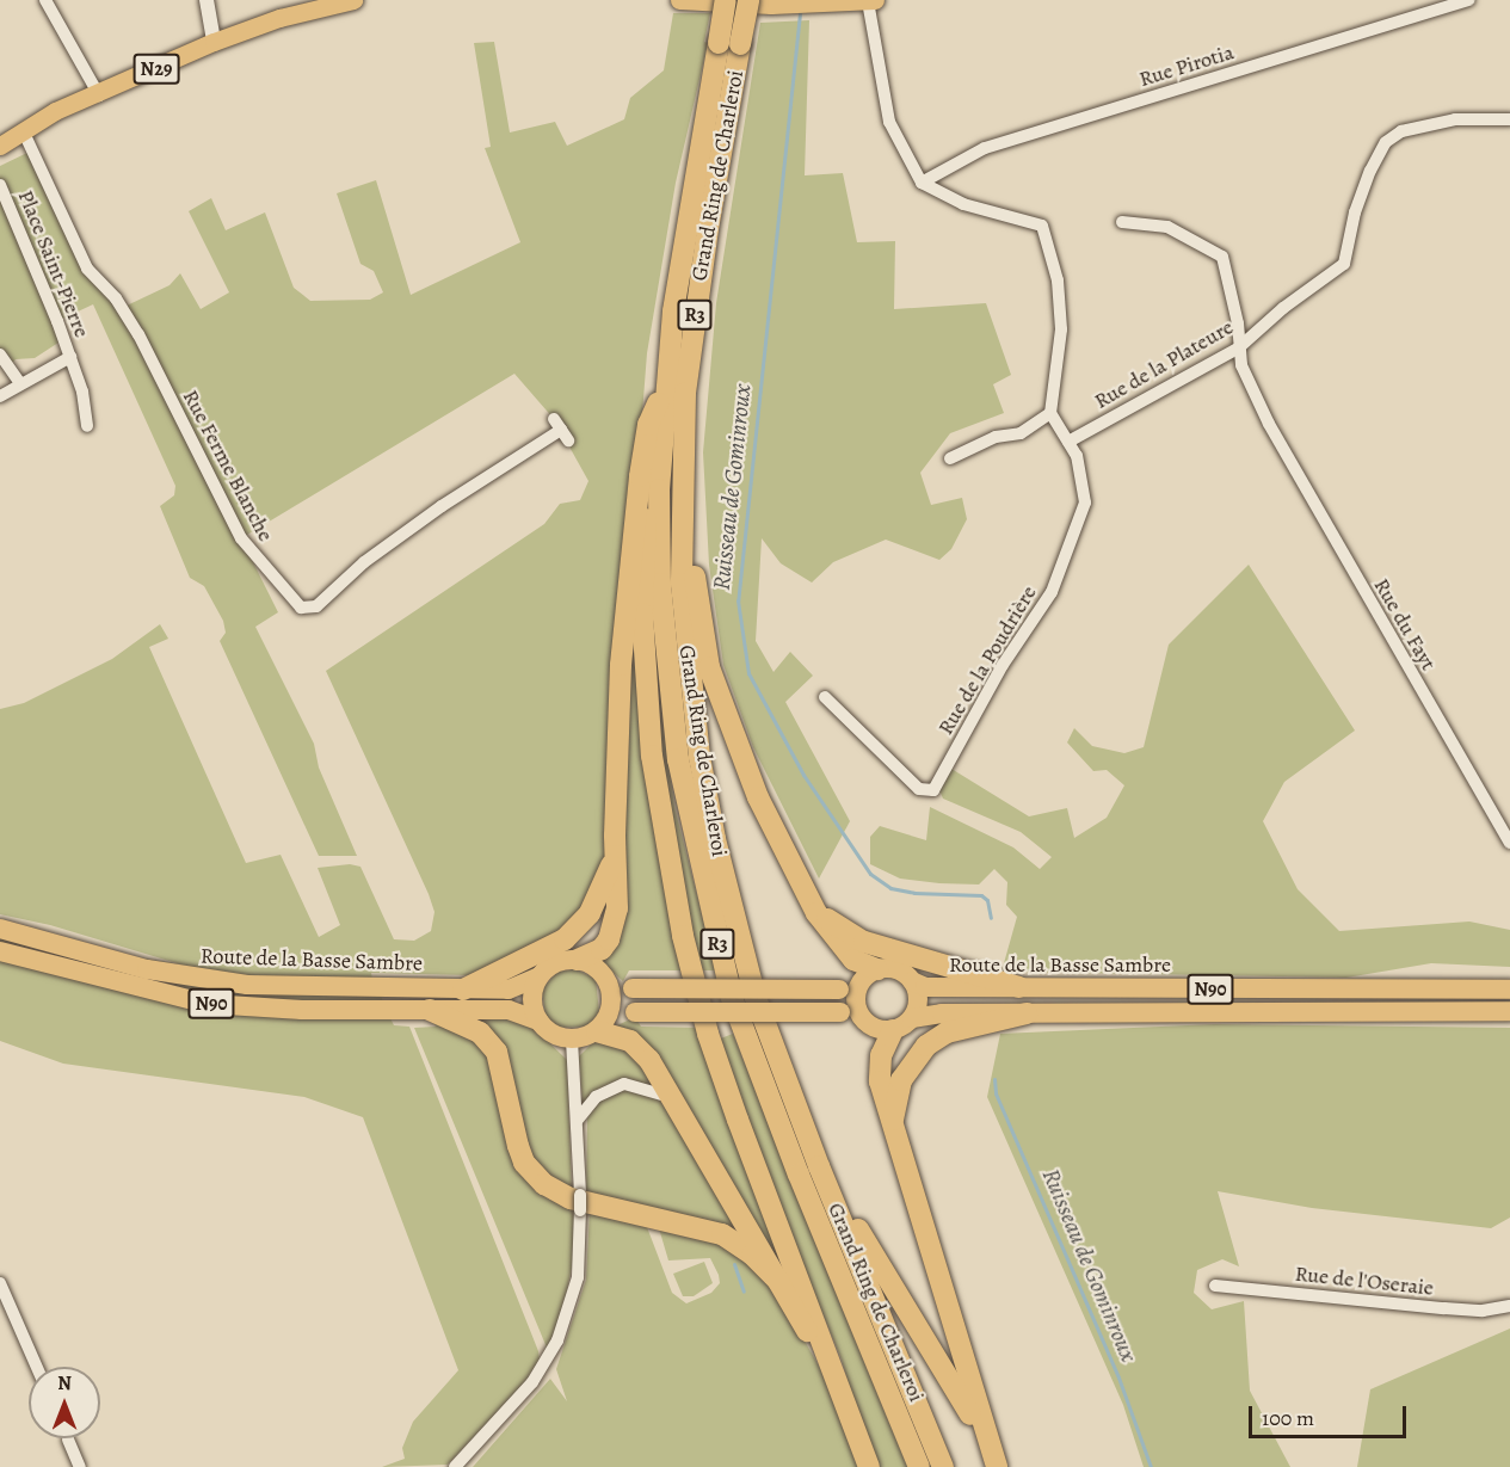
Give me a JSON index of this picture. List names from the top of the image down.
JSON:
{
  "streets": {
    "highway": [
      "Grand Ring de Charleroi",
      "R3",
      "Route de la Basse Sambre",
      "N90"
    ],
    "main road": ["N29"],
    "street": [
      "Rue Pirotia",
      "Place Saint-Pierre",
      "Rue de la Plateure",
      "Rue Ferme Blanche",
      "Rue du Fayt",
      "Rue de la Poudrière",
      "Rue de l'Oseraie"
    ]
  },
  "crossings": [
    ["N29", "Rue Ferme Blanche"],
    ["Rue de la Plateure", "Rue du Fayt"],
    ["Rue de la Plateure", "Rue de la Poudrière"],
    ["Route de la Basse Sambre", "N90"]
  ],
  "water": ["Ruisseau de Gominroux"],
  "scale_bar": "100 m",
  "north": "top"
}
